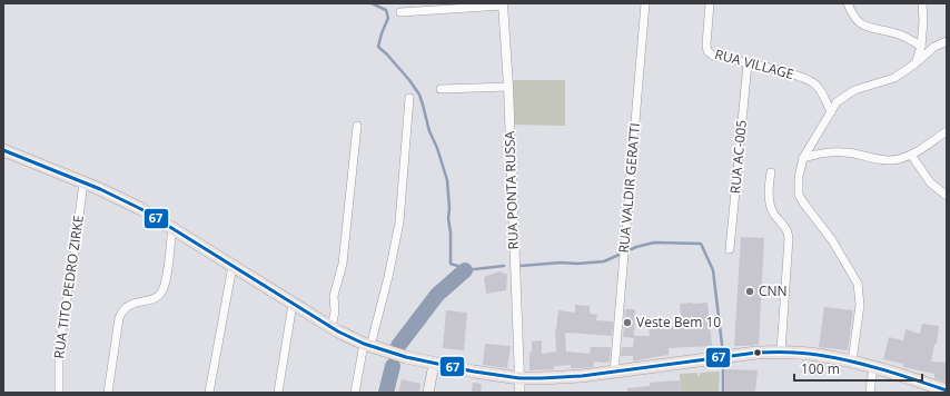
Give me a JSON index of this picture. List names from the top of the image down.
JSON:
{
  "streets": {
    "street": [
      "RUA VILLAGE",
      "RUA AC-005",
      "RUA VALDIR GERATTI",
      "RUA PONTA RUSSA",
      "RUA TITO PEDRO ZIRKE"
    ]
  },
  "crossings": [
    ["RUA VILLAGE", "RUA AC-005"]
  ],
  "places": ["CNN", "Veste Bem 10"],
  "lines": ["transit line 67"],
  "scale_bar": "100 m"
}
